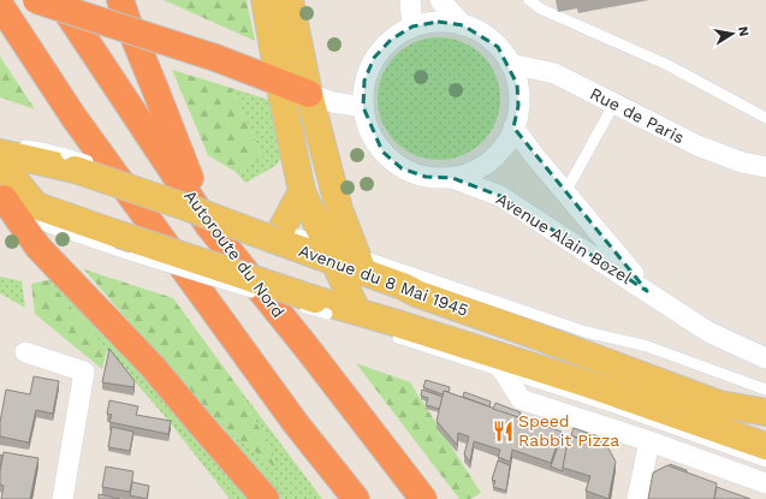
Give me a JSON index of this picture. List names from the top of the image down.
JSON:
{
  "streets": {
    "highway": ["Autoroute du Nord"],
    "main road": ["Avenue du 8 Mai 1945"],
    "street": ["Rue de Paris", "Avenue Alain Bozel"]
  },
  "crossings": [
    ["Rue de Paris", "Avenue Alain Bozel"]
  ],
  "places": {
    "restaurant": ["Speed Rabbit Pizza"]
  },
  "north": "right"
}
